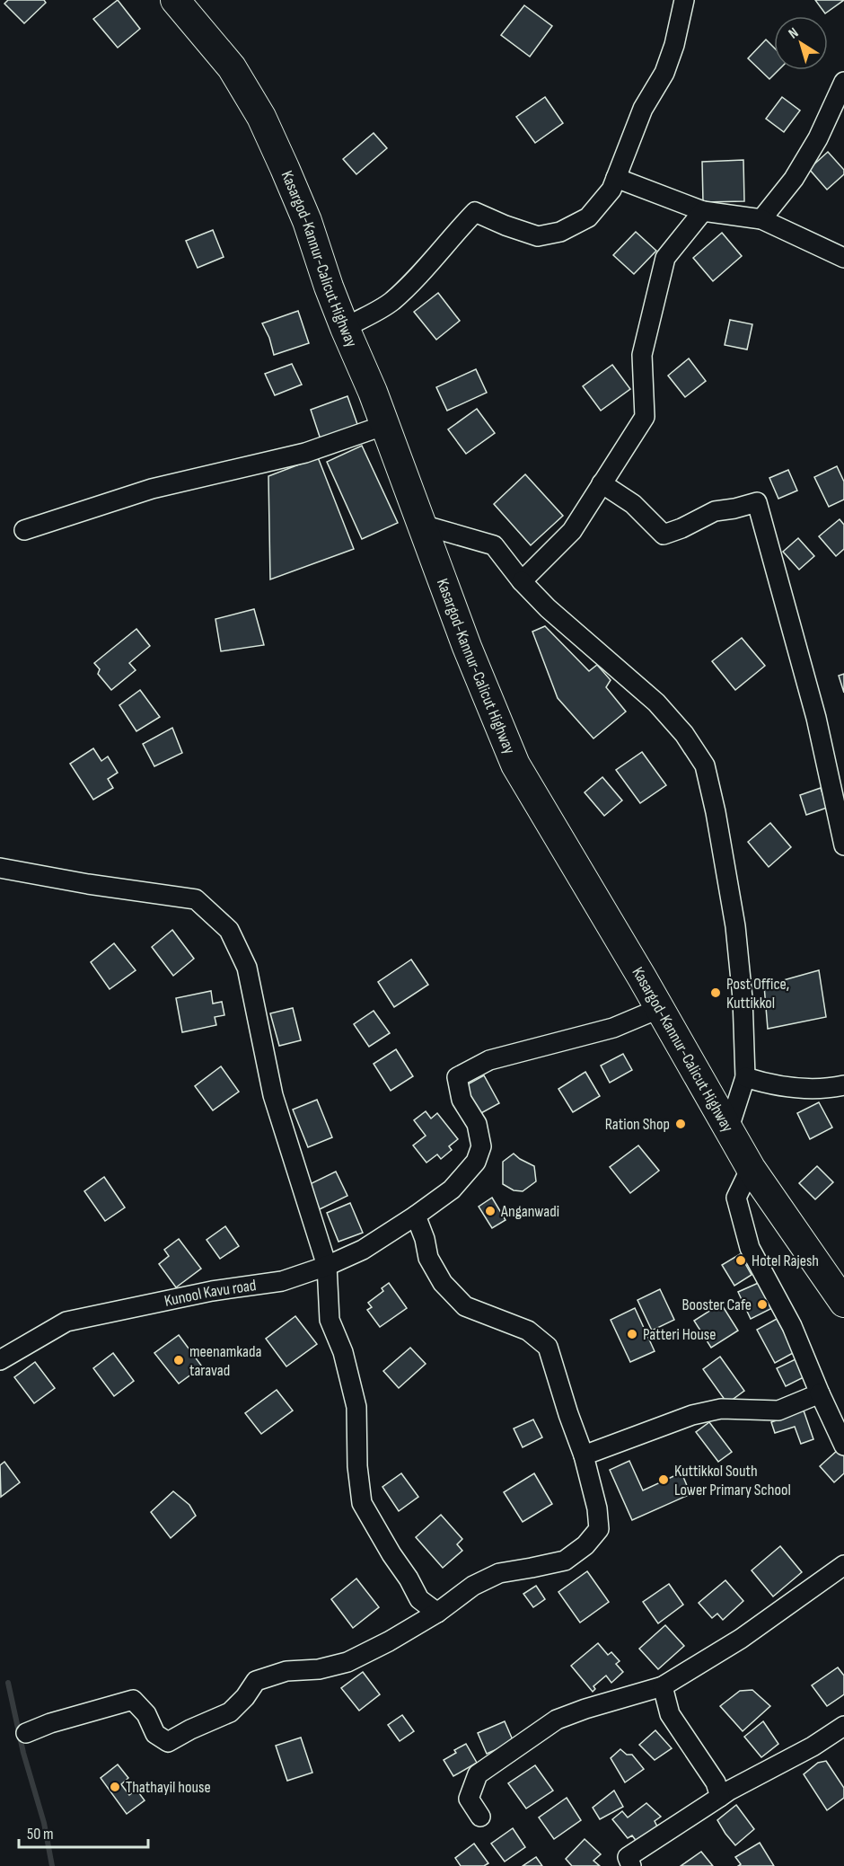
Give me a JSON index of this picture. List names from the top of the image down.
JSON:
{
  "streets": {
    "highway": ["Kasargod-Kannur-Calicut Highway"],
    "street": ["Kunool Kavu road"]
  },
  "crossings": [
    ["Kasargod-Kannur-Calicut Highway", "Kunool Kavu road"]
  ],
  "places": [
    "Post Office, Kuttikkol",
    "Ration Shop",
    "Anganwadi",
    "Hotel Rajesh",
    "Booster Cafe",
    "Patteri House",
    "meenamkada taravad",
    "Kuttikkol South Lower Primary School",
    "Thathayil house"
  ],
  "scale_bar": "50 m",
  "north": "top left"
}
